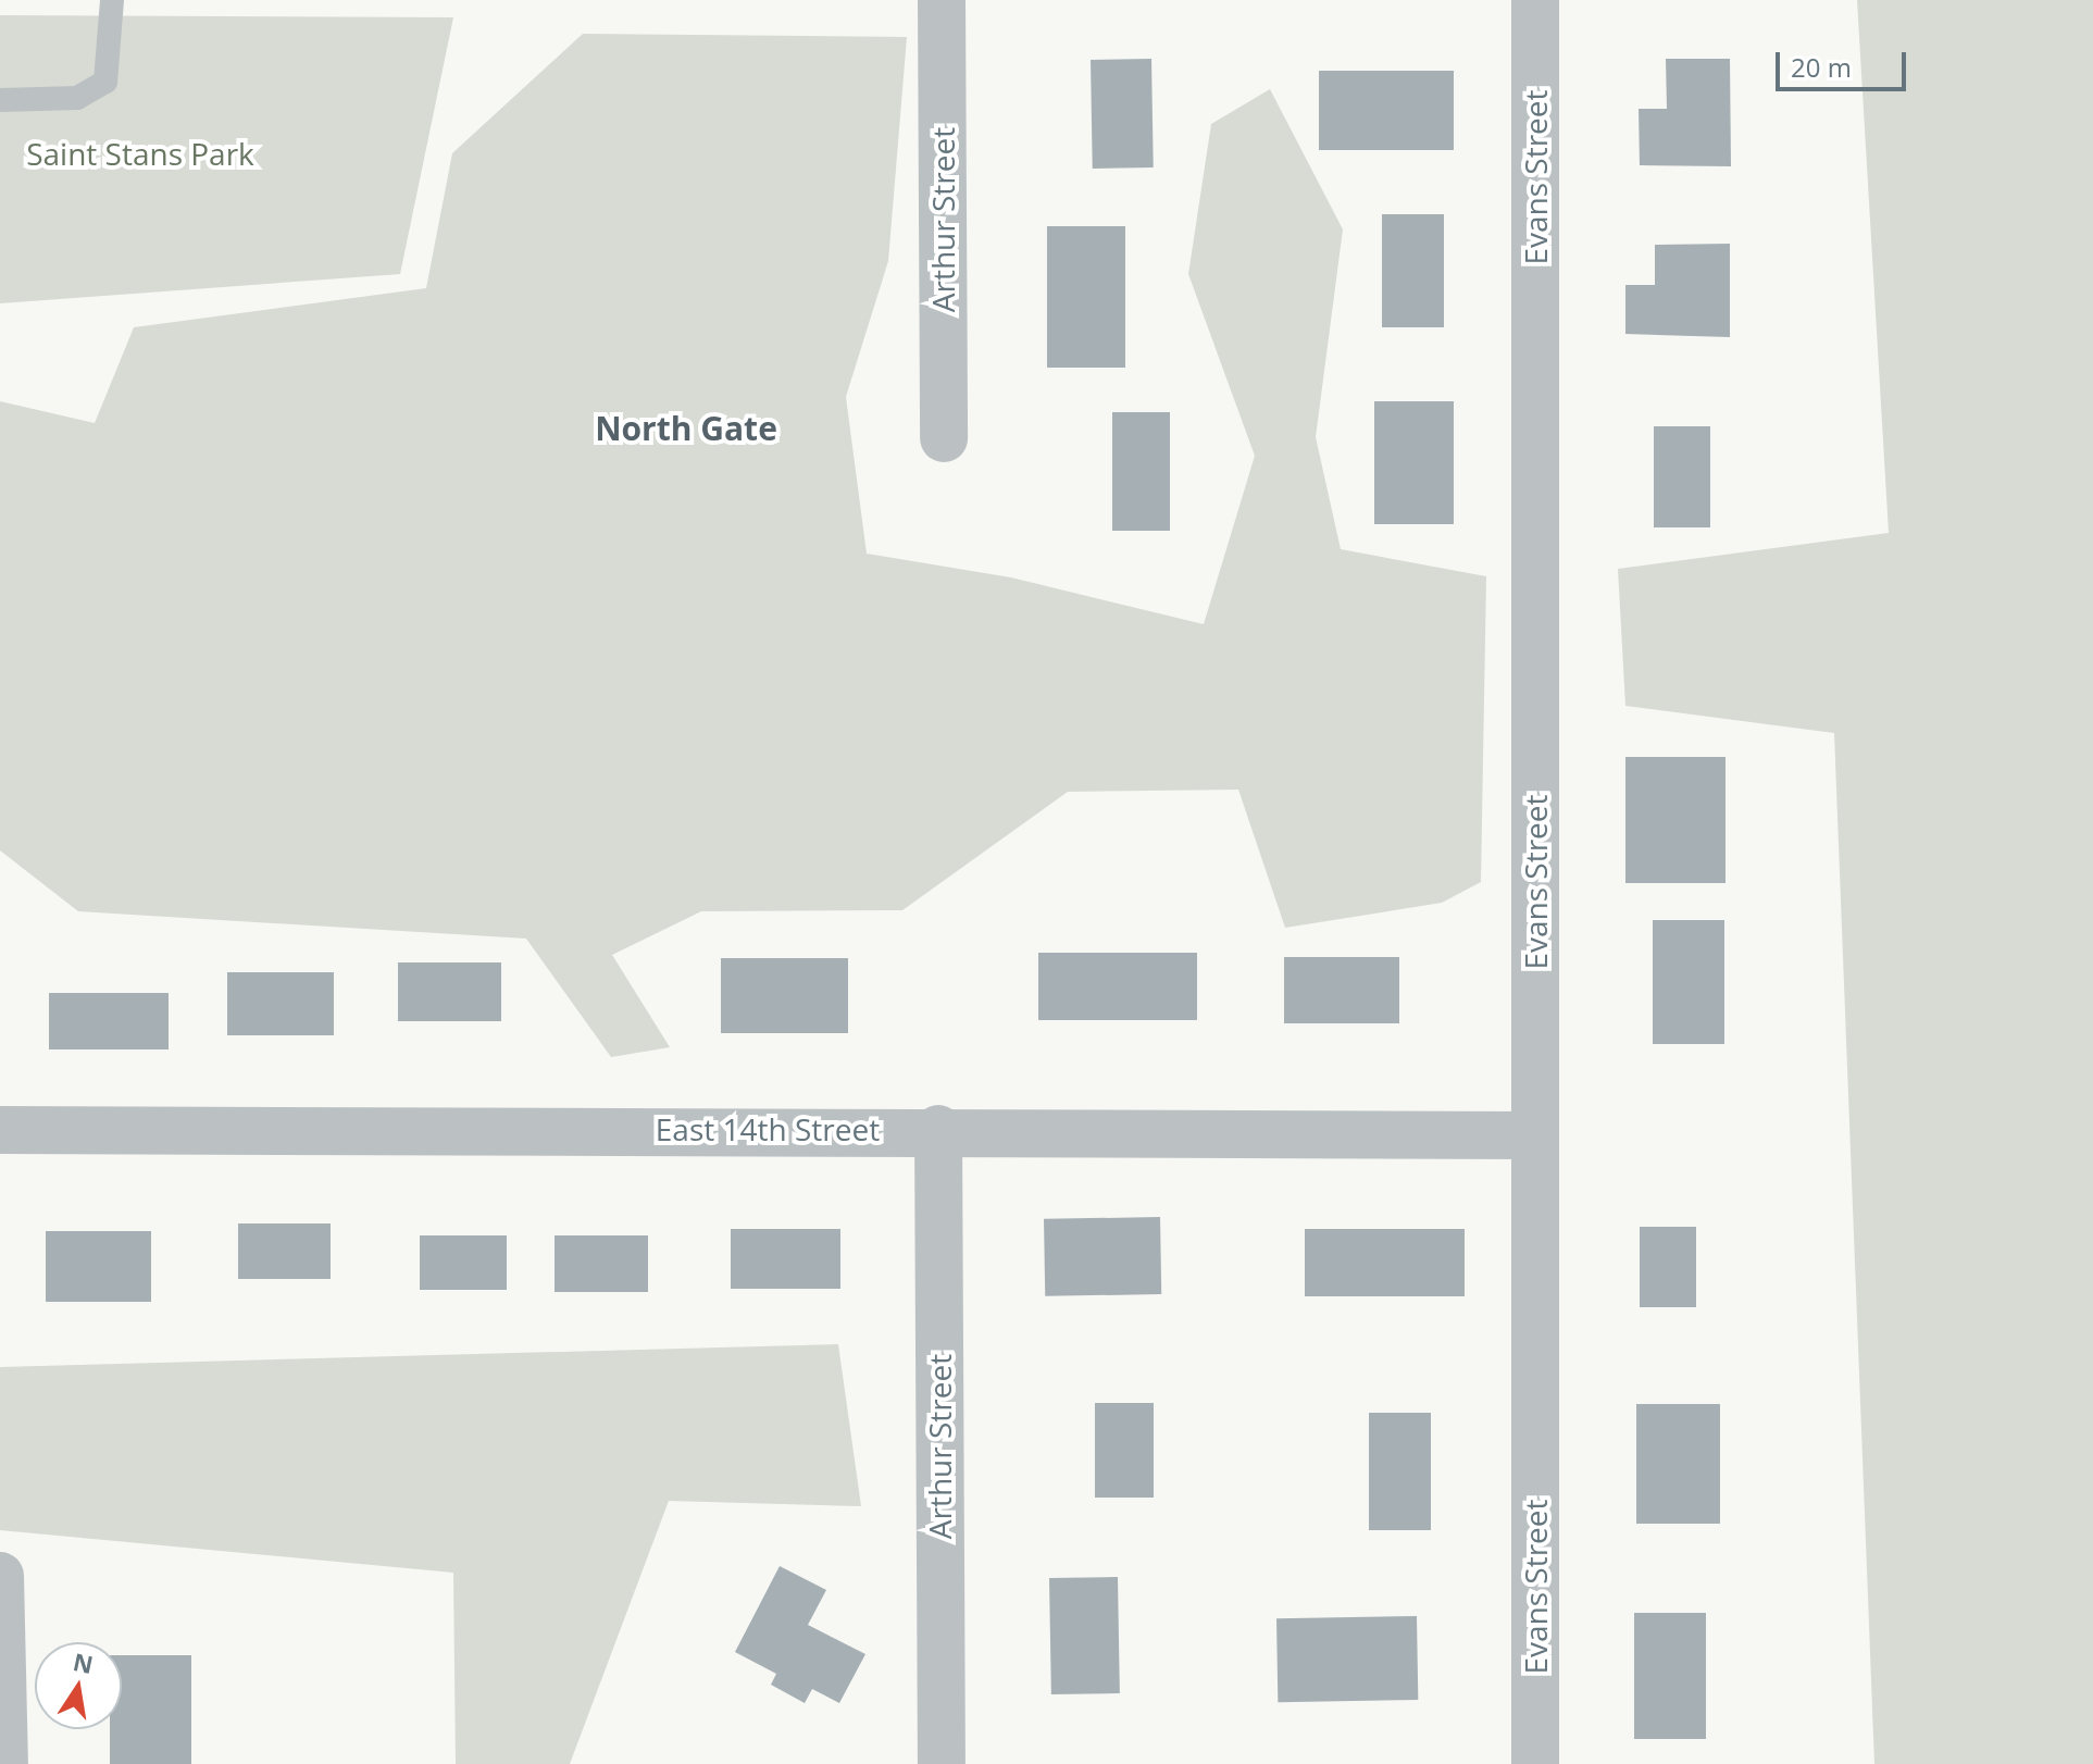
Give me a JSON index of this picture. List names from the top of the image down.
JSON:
{
  "streets": {
    "street": ["Evans Street", "Arthur Street", "East 14th Street"]
  },
  "crossings": [
    ["Evans Street", "East 14th Street"],
    ["Arthur Street", "East 14th Street"]
  ],
  "districts": ["North Gate"],
  "parks": ["Saint Stans Park"],
  "scale_bar": "20 m",
  "north": "top"
}
